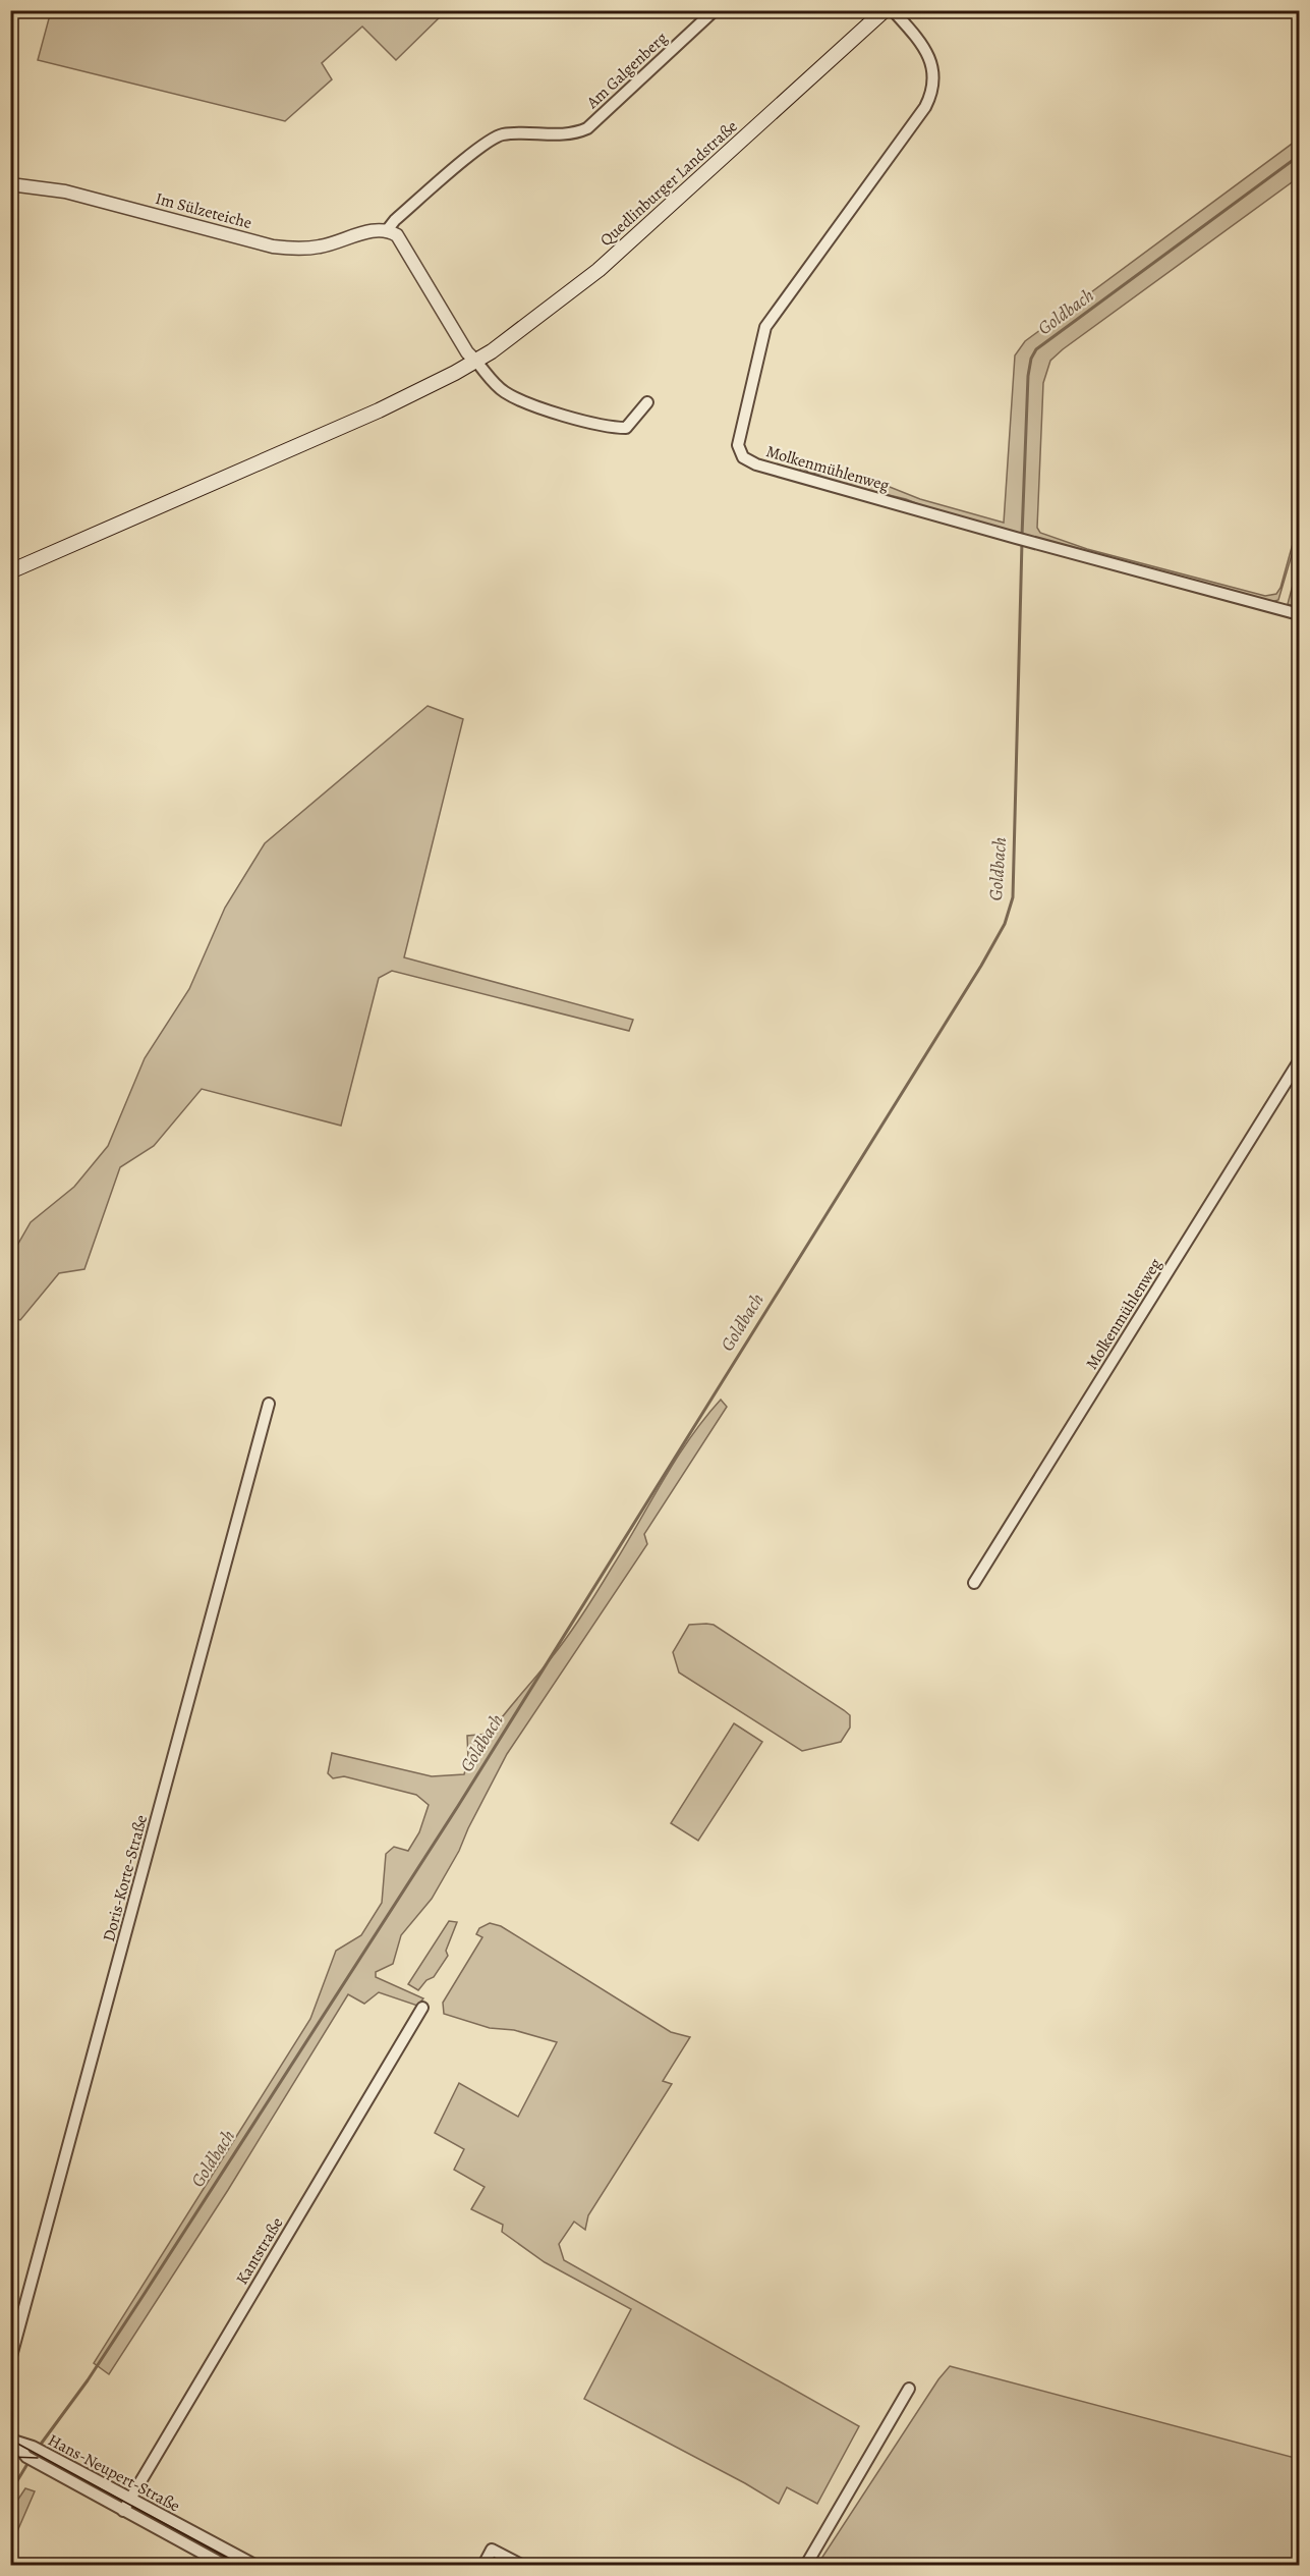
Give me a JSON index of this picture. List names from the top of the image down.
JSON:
{
  "streets": {
    "main road": ["Quedlinburger Landstraße"],
    "street": [
      "Am Galgenberg",
      "Im Sülzeteiche",
      "Molkenmühlenweg",
      "Doris-Korte-Straße",
      "Kantstraße",
      "Hans-Neupert-Straße"
    ]
  },
  "crossings": [
    ["Am Galgenberg", "Im Sülzeteiche"],
    ["Kantstraße", "Hans-Neupert-Straße"]
  ],
  "water": ["Goldbach"]
}
